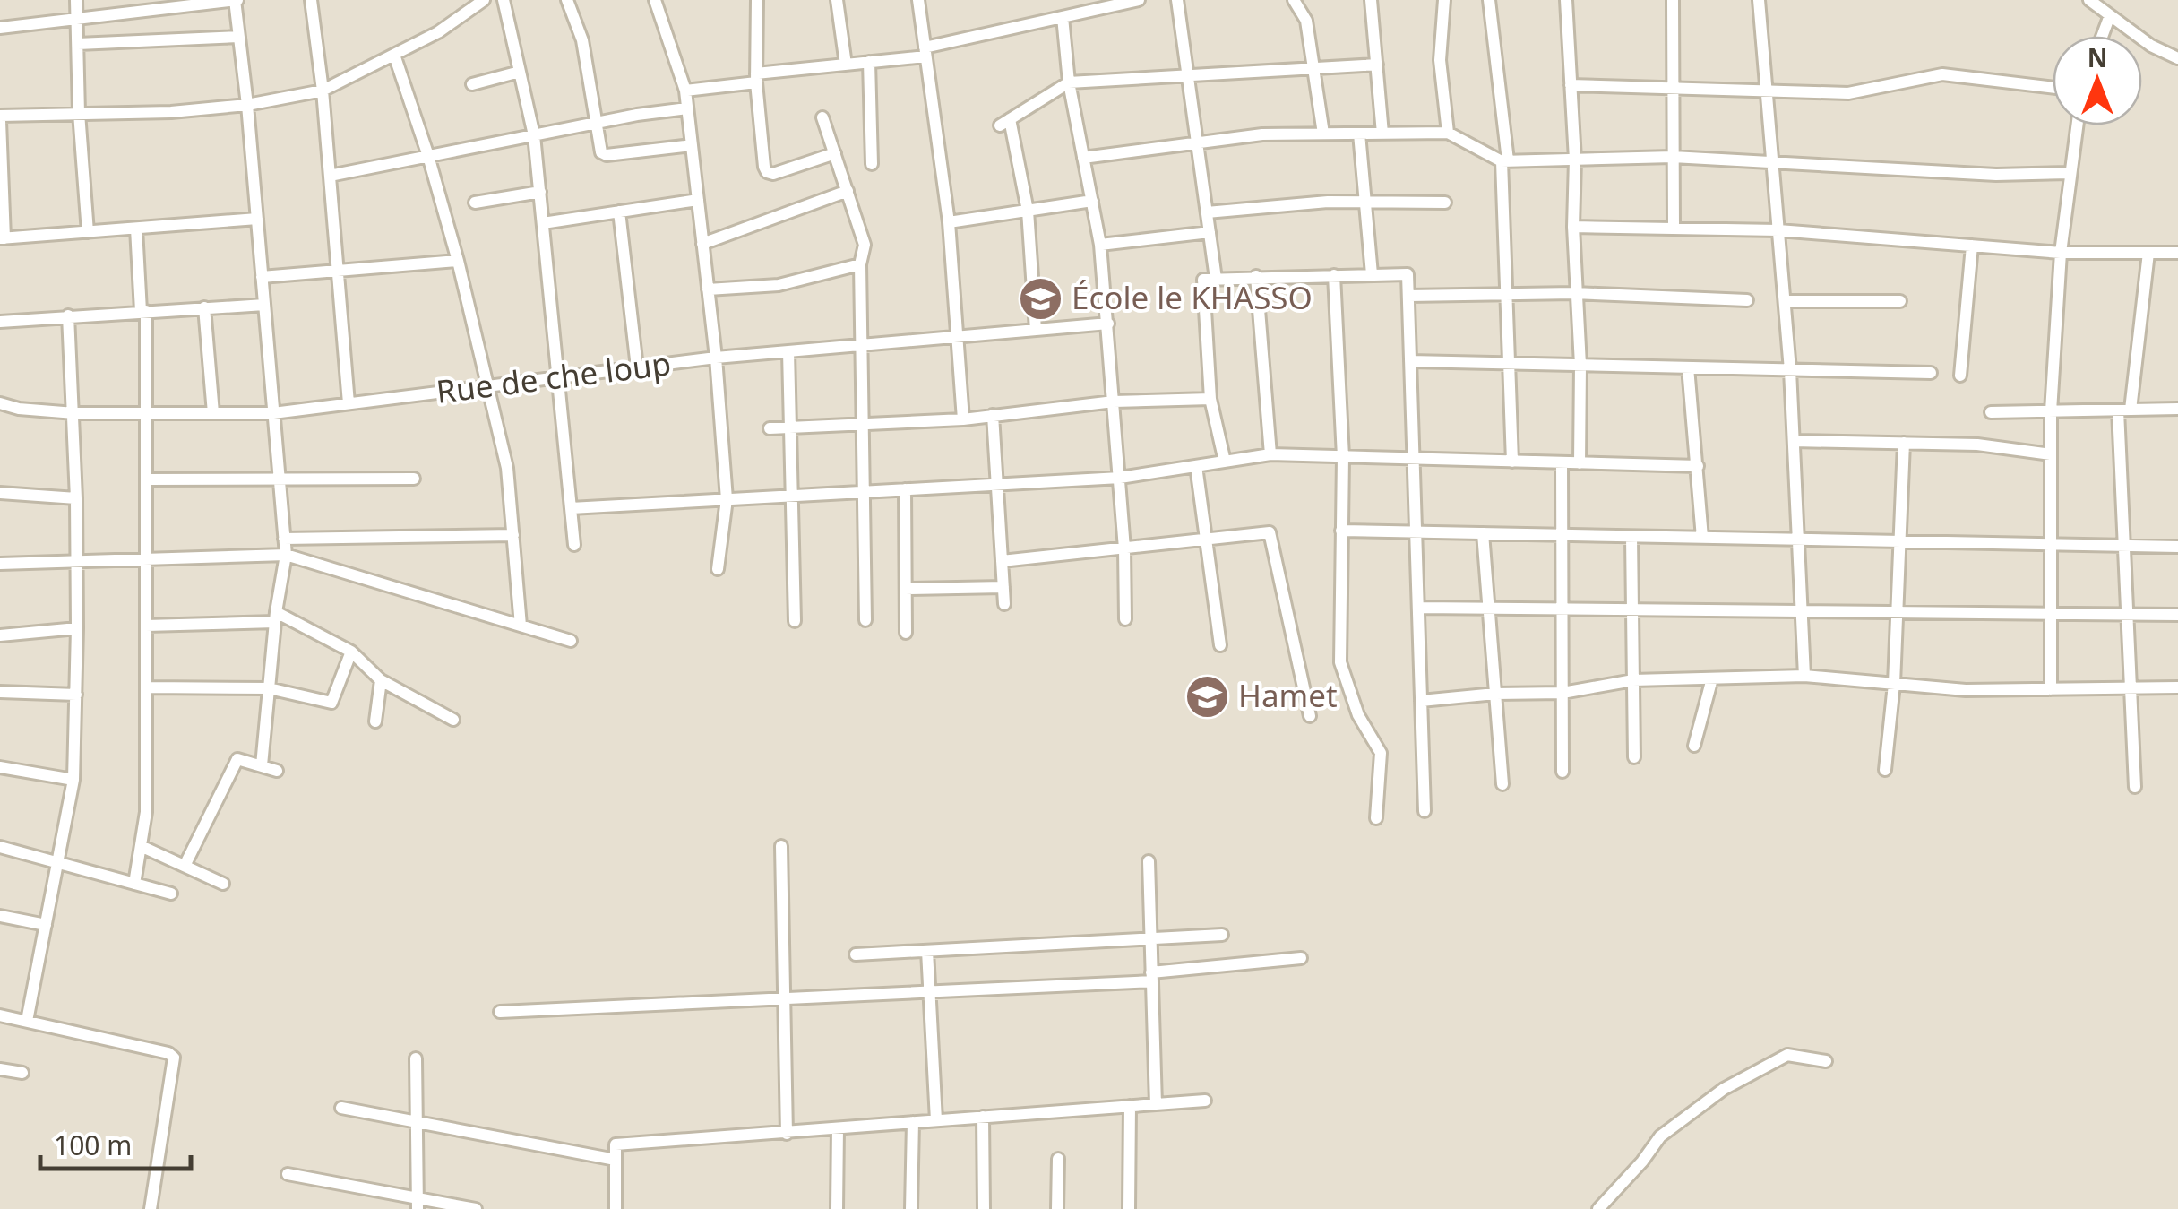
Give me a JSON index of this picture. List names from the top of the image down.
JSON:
{
  "streets": {
    "street": ["Rue de che loup"]
  },
  "places": {
    "school or university": ["École le KHASSO", "Hamet"]
  },
  "scale_bar": "100 m",
  "north": "top"
}
